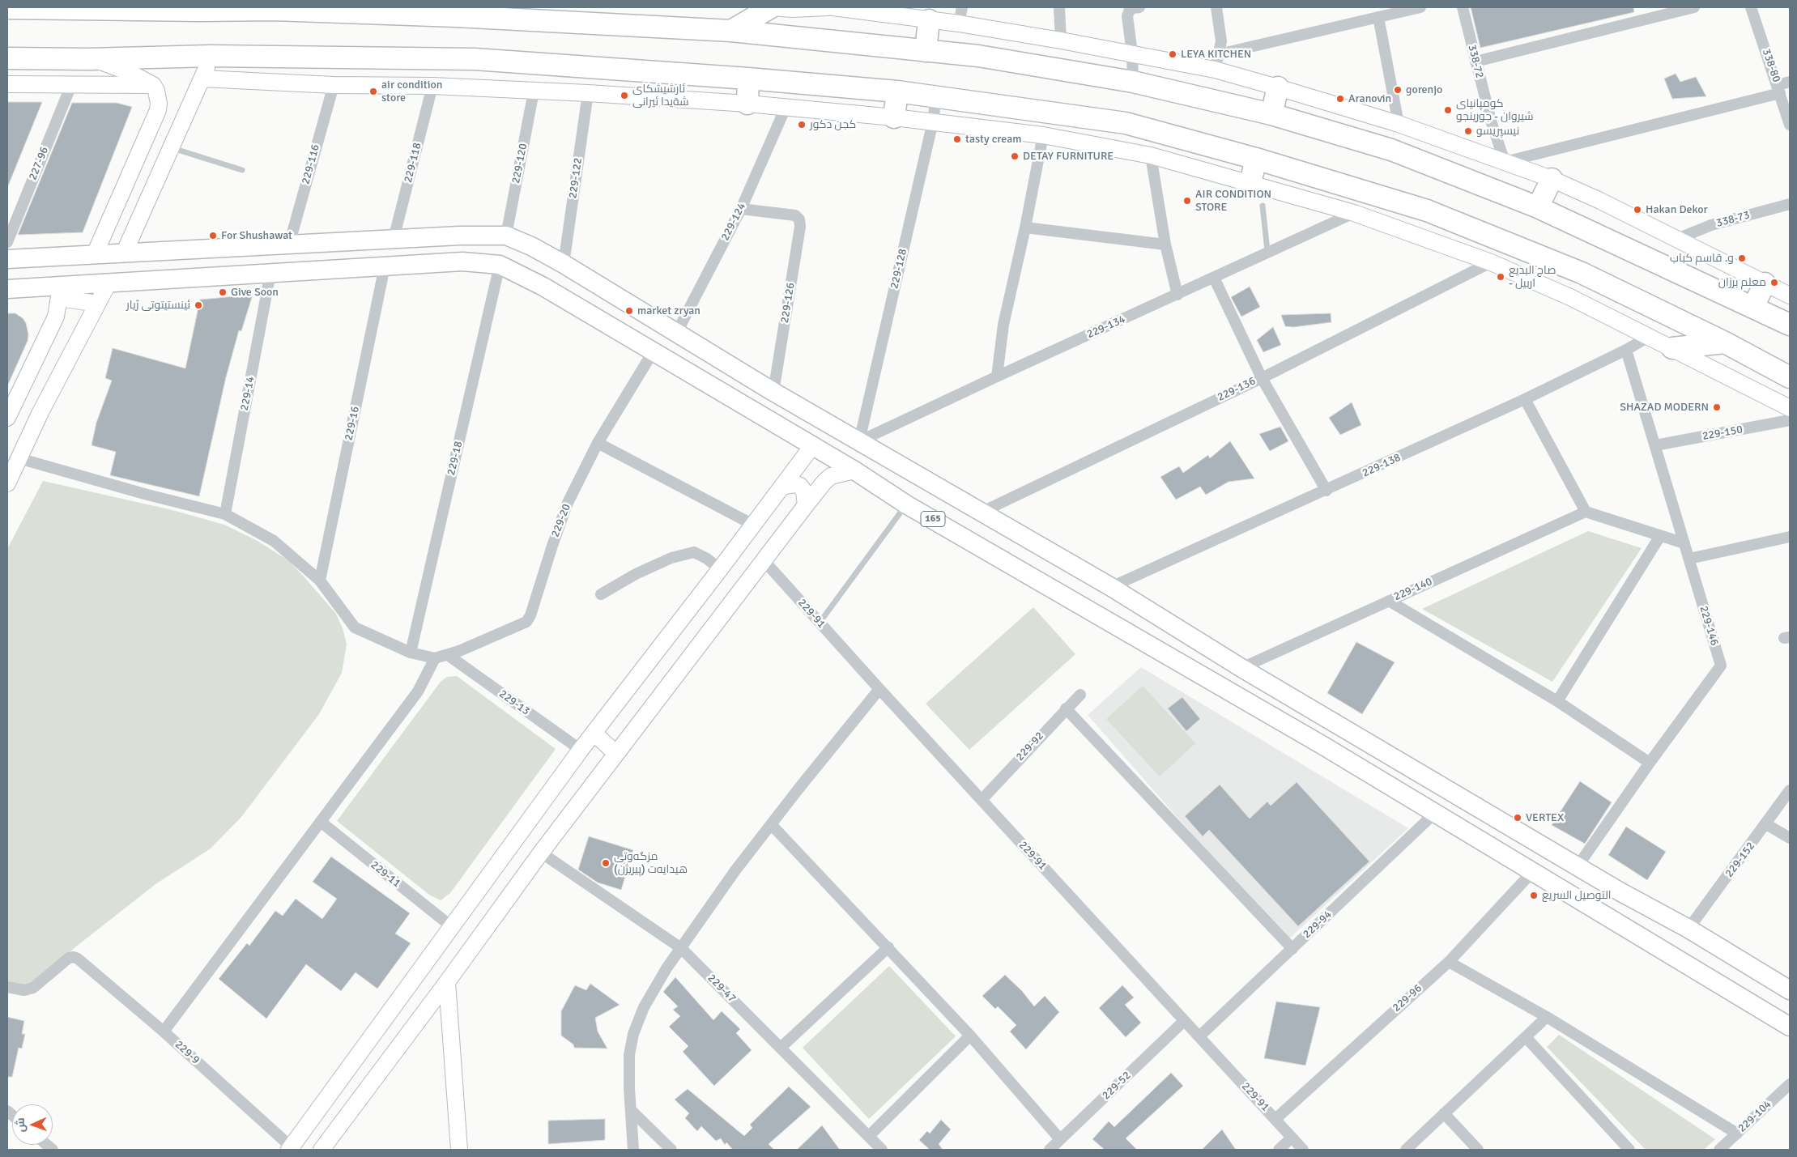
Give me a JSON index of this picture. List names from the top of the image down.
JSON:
{
  "streets": {
    "main road": ["165"],
    "street": [
      "338-72",
      "338-80",
      "229-118",
      "227-96",
      "229-120",
      "229-116",
      "229-122",
      "338-73",
      "229-124",
      "229-128",
      "229-126",
      "229-134",
      "229-136",
      "229-14",
      "229-16",
      "229-150",
      "229-18",
      "229-138",
      "229-20",
      "229-140",
      "229-91",
      "229-146",
      "229-13",
      "229-92",
      "229-152",
      "229-11",
      "229-94",
      "229-47",
      "229-96",
      "229-9",
      "229-52",
      "229-104"
    ]
  },
  "crossings": [
    ["229-118", "165"],
    ["229-120", "165"],
    ["229-116", "165"],
    ["229-122", "165"],
    ["229-124", "229-126"],
    ["229-124", "165"],
    ["229-128", "229-134"],
    ["229-128", "165"],
    ["229-126", "165"],
    ["229-134", "165"],
    ["229-136", "165"],
    ["229-14", "165"],
    ["229-16", "165"],
    ["229-150", "229-146"],
    ["229-18", "165"],
    ["229-138", "165"],
    ["229-138", "229-146"],
    ["165", "229-20"],
    ["165", "229-140"],
    ["165", "229-146"],
    ["165", "229-152"],
    ["165", "229-94"],
    ["165", "229-96"],
    ["229-20", "229-13"],
    ["229-91", "229-92"],
    ["229-91", "229-94"],
    ["229-91", "229-96"],
    ["229-91", "229-52"]
  ],
  "places": [
    "LEYA KITCHEN",
    "gorenjo",
    "air condition store",
    "ئارشيشكاى شةيدا ئيرانى",
    "Aranovin",
    "كومپانیای شیروان - جورینجو",
    "كجن دكور",
    "نيسپريسو",
    "tasty cream",
    "DETAY FURNITURE",
    "AIR CONDITION STORE",
    "Hakan Dekor",
    "For Shushawat",
    "و. قاسم كباب",
    "صاج البديع - اربيل",
    "معلم برزان",
    "Give Soon",
    "ئینستیتوتی ژیار",
    "market zryan",
    "SHAZAD MODERN",
    "VERTEX",
    "مزگه‌وتی هیدایه‌ت (پیریژن)",
    "التوصيل السريع"
  ],
  "north": "left"
}
